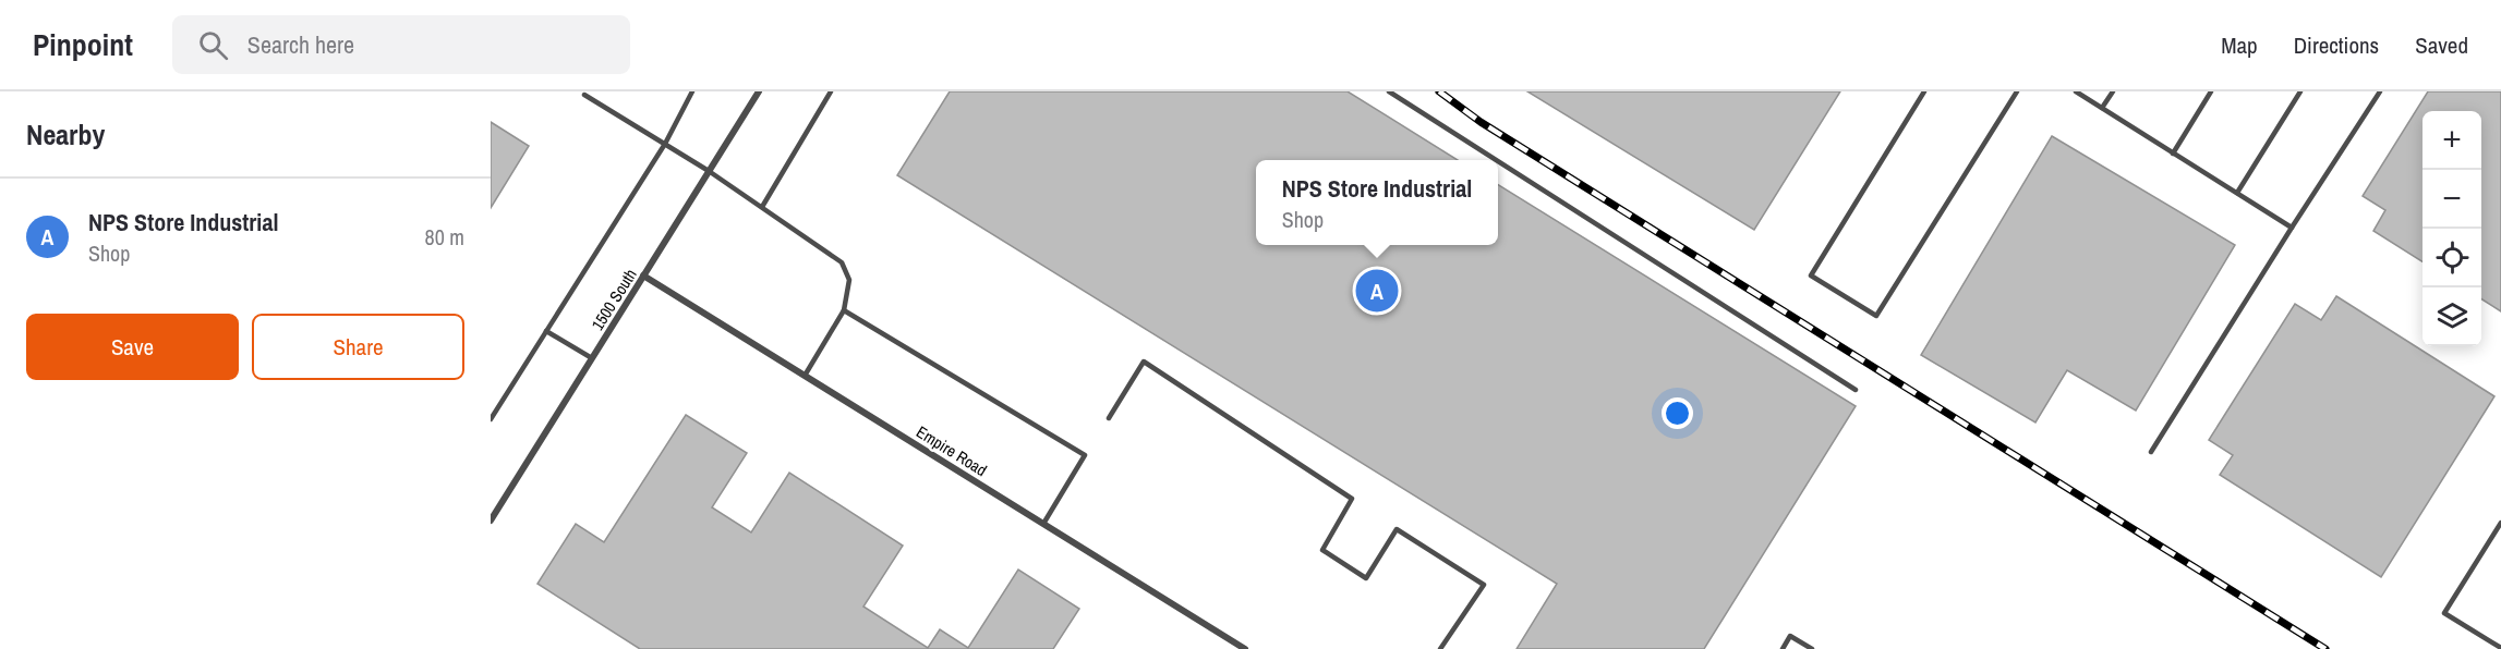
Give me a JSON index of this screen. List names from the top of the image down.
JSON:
{
  "streets": {
    "street": ["1500 South", "Empire Road"]
  },
  "crossings": [
    ["1500 South", "Empire Road"]
  ],
  "page": {
    "header": "Pinpoint",
    "search": "Search here",
    "nav": ["Map", "Directions", "Saved"],
    "heading": "Nearby",
    "map_buttons": ["+", "−"],
    "popup": ["NPS Store Industrial", "Shop"],
    "list": [
      {
        "mark": "A",
        "name": "NPS Store Industrial",
        "note": "Shop",
        "value": "80 m"
      }
    ],
    "pins": "A",
    "buttons": ["Save", "Share"]
  }
}
